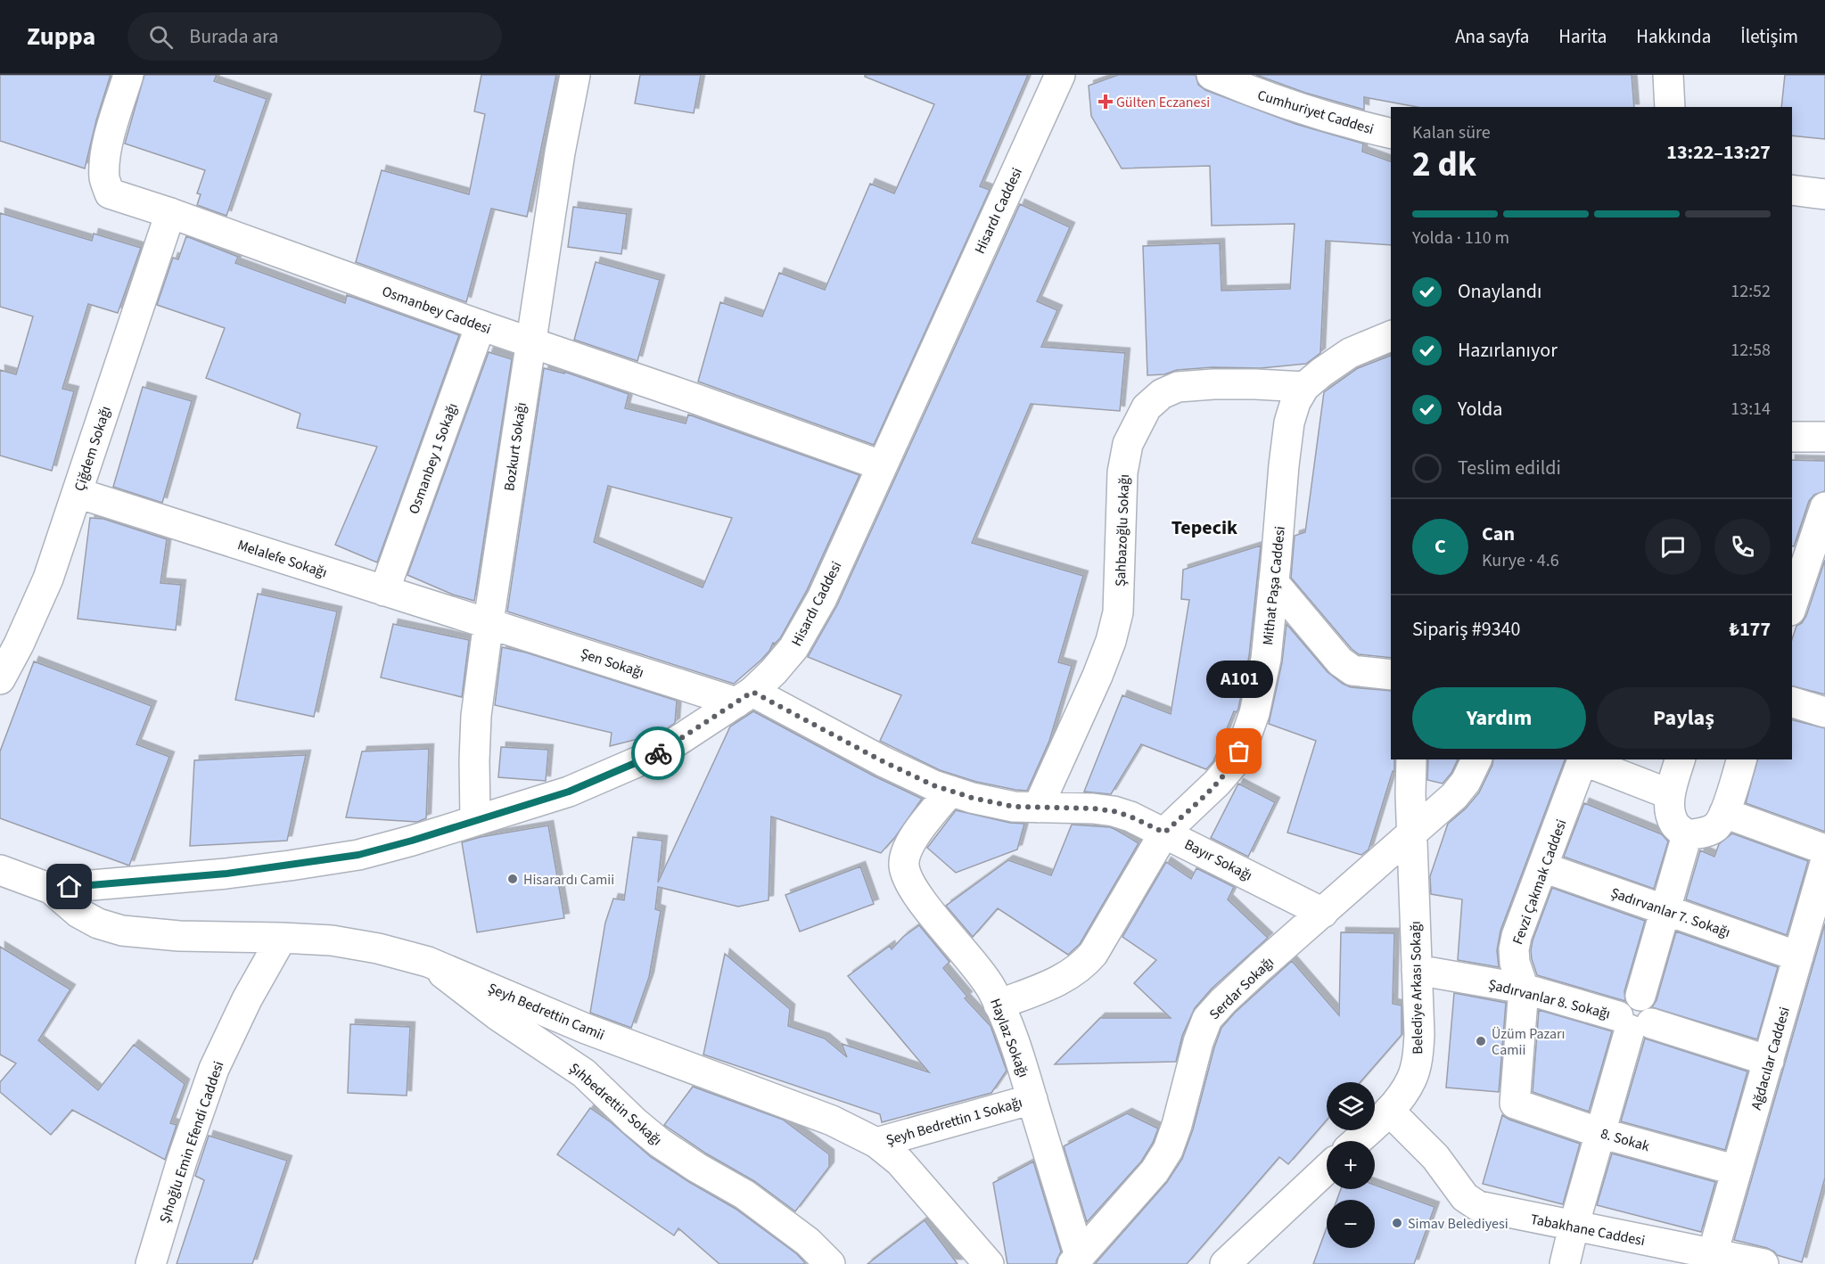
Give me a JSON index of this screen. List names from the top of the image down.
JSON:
{
  "streets": {
    "street": [
      "Cumhuriyet Caddesi",
      "Hisardı Caddesi",
      "Osmanbey Caddesi",
      "Bozkurt Sokağı",
      "Çiğdem Sokağı",
      "Osmanbey 1 Sokağı",
      "Şahbazoğlu Sokağı",
      "Melalefe Sokağı",
      "Mithat Paşa Caddesi",
      "Şen Sokağı",
      "Bayır Sokağı",
      "Fevzi Çakmak Caddesi",
      "Şadırvanlar 7. Sokağı",
      "Serdar Sokağı",
      "Belediye Arkası Sokağı",
      "Şadırvanlar 8. Sokağı",
      "Şeyh Bedrettin Camii",
      "Haylaz Sokağı",
      "Ağdacılar Caddesi",
      "Şıhbedrettin Sokağı",
      "Şeyh Bedrettin 1 Sokağı",
      "8. Sokak",
      "Şıhoğlu Emin Efendi Caddesi",
      "Tabakhane Caddesi"
    ]
  },
  "crossings": [
    ["Hisardı Caddesi", "Osmanbey Caddesi"],
    ["Hisardı Caddesi", "Bozkurt Sokağı"],
    ["Hisardı Caddesi", "Şen Sokağı"],
    ["Hisardı Caddesi", "Bayır Sokağı"],
    ["Hisardı Caddesi", "Şeyh Bedrettin Camii"],
    ["Osmanbey Caddesi", "Bozkurt Sokağı"],
    ["Osmanbey Caddesi", "Çiğdem Sokağı"],
    ["Osmanbey Caddesi", "Osmanbey 1 Sokağı"],
    ["Bozkurt Sokağı", "Melalefe Sokağı"],
    ["Bozkurt Sokağı", "Şen Sokağı"],
    ["Çiğdem Sokağı", "Melalefe Sokağı"],
    ["Osmanbey 1 Sokağı", "Melalefe Sokağı"],
    ["Şahbazoğlu Sokağı", "Mithat Paşa Caddesi"],
    ["Şahbazoğlu Sokağı", "Bayır Sokağı"],
    ["Melalefe Sokağı", "Şen Sokağı"],
    ["Mithat Paşa Caddesi", "Bayır Sokağı"],
    ["Mithat Paşa Caddesi", "Haylaz Sokağı"],
    ["Şen Sokağı", "Bayır Sokağı"],
    ["Bayır Sokağı", "Serdar Sokağı"],
    ["Bayır Sokağı", "Haylaz Sokağı"],
    ["Fevzi Çakmak Caddesi", "Şadırvanlar 7. Sokağı"],
    ["Fevzi Çakmak Caddesi", "Şadırvanlar 8. Sokağı"],
    ["Fevzi Çakmak Caddesi", "8. Sokak"],
    ["Şadırvanlar 7. Sokağı", "Ağdacılar Caddesi"],
    ["Serdar Sokağı", "Belediye Arkası Sokağı"],
    ["Serdar Sokağı", "Haylaz Sokağı"],
    ["Belediye Arkası Sokağı", "Şadırvanlar 8. Sokağı"],
    ["Belediye Arkası Sokağı", "Tabakhane Caddesi"],
    ["Şadırvanlar 8. Sokağı", "Ağdacılar Caddesi"],
    ["Şeyh Bedrettin Camii", "Şıhbedrettin Sokağı"],
    ["Şeyh Bedrettin Camii", "Şeyh Bedrettin 1 Sokağı"],
    ["Şeyh Bedrettin Camii", "Şıhoğlu Emin Efendi Caddesi"],
    ["Haylaz Sokağı", "Şeyh Bedrettin 1 Sokağı"],
    ["Ağdacılar Caddesi", "8. Sokak"],
    ["Ağdacılar Caddesi", "Tabakhane Caddesi"]
  ],
  "districts": ["Tepecik"],
  "places": {
    "health": ["Gülten Eczanesi"],
    "other": [
      "A101",
      "Hisarardı Camii",
      "Üzüm Pazarı Camii",
      "Simav Belediyesi"
    ]
  },
  "page": {
    "header": "Zuppa",
    "search": "Burada ara",
    "nav": [
      "Ana sayfa",
      "Harita",
      "Hakkında",
      "İletişim"
    ],
    "heading": ["2 dk", "Kalan süre", "13:22–13:27"],
    "panel": [
      "Can",
      "Kurye · 4.6",
      "Sipariş #9340",
      "₺177"
    ],
    "bar": "Yolda · 110 m",
    "list": [
      ["Onaylandı", "12:52"],
      ["Hazırlanıyor", "12:58"],
      ["Yolda", "13:14"],
      "Teslim edildi"
    ],
    "round": "C",
    "bubble": "A101",
    "buttons": ["Yardım", "Paylaş"],
    "map_buttons": ["+", "−"]
  }
}
